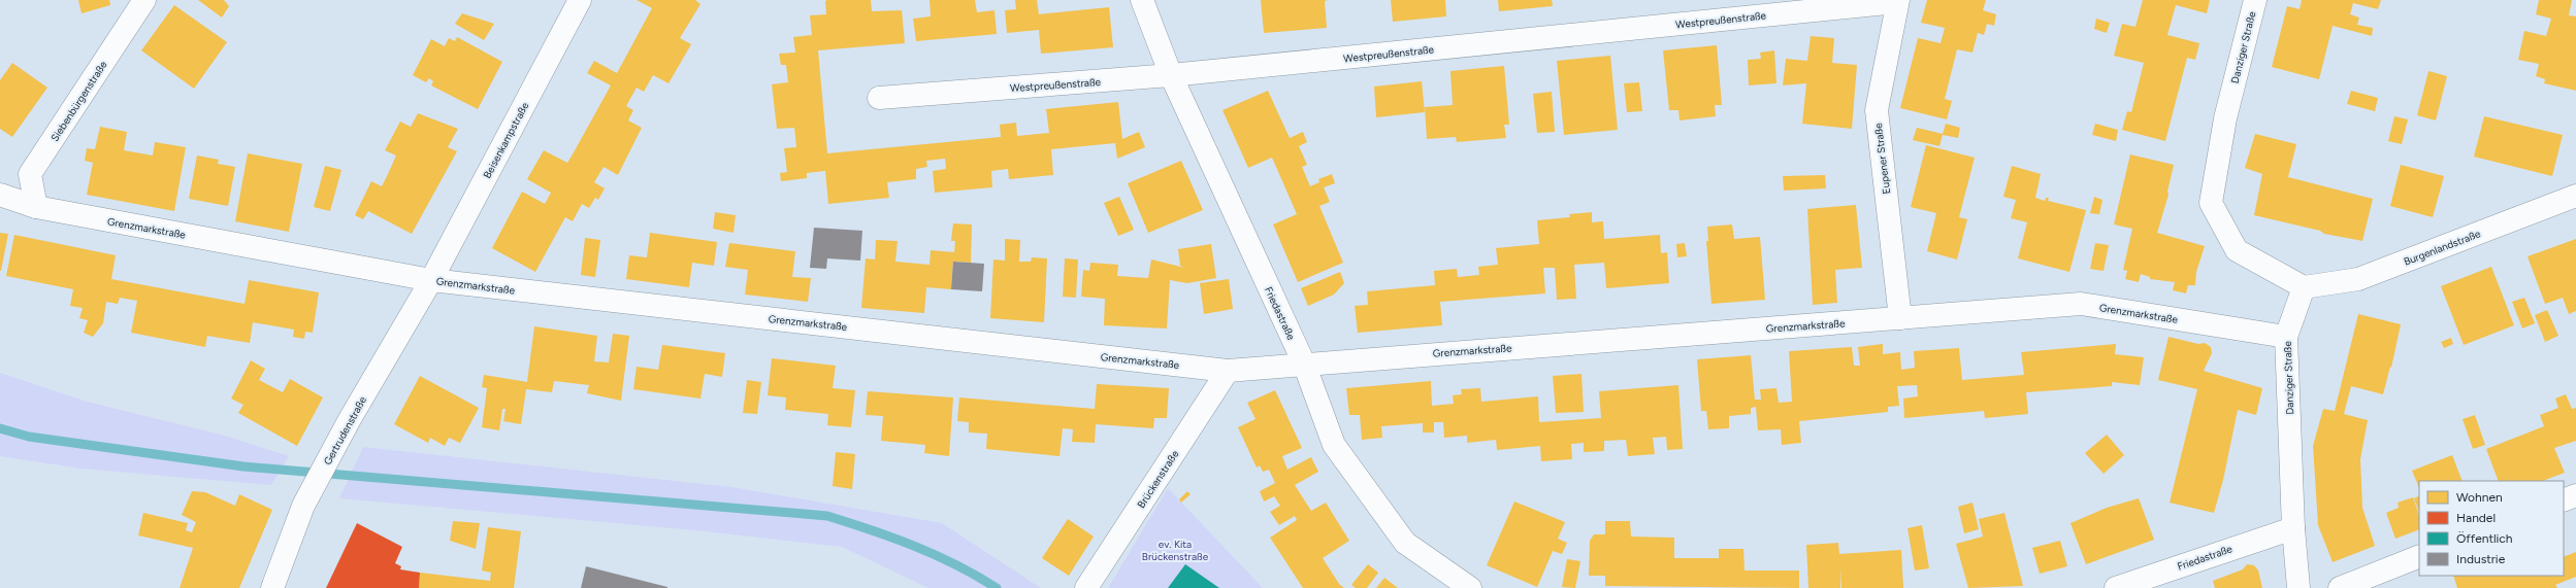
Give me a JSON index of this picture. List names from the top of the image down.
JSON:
{
  "streets": {
    "street": [
      "Westpreußenstraße",
      "Danziger Straße",
      "Siebenbürgenstraße",
      "Beisenkampstraße",
      "Eupener Straße",
      "Grenzmarkstraße",
      "Burgenlandstraße",
      "Friedastraße",
      "Gertrudenstraße",
      "Brückenstraße"
    ]
  },
  "crossings": [
    ["Westpreußenstraße", "Eupener Straße"],
    ["Westpreußenstraße", "Friedastraße"],
    ["Danziger Straße", "Grenzmarkstraße"],
    ["Danziger Straße", "Burgenlandstraße"],
    ["Danziger Straße", "Friedastraße"],
    ["Siebenbürgenstraße", "Grenzmarkstraße"],
    ["Beisenkampstraße", "Grenzmarkstraße"],
    ["Beisenkampstraße", "Gertrudenstraße"],
    ["Eupener Straße", "Grenzmarkstraße"],
    ["Grenzmarkstraße", "Friedastraße"],
    ["Grenzmarkstraße", "Gertrudenstraße"],
    ["Grenzmarkstraße", "Brückenstraße"]
  ],
  "parks": ["ev. Kita Brückenstraße"],
  "legend": [
    "Wohnen",
    "Handel",
    "Öffentlich",
    "Industrie"
  ]
}
